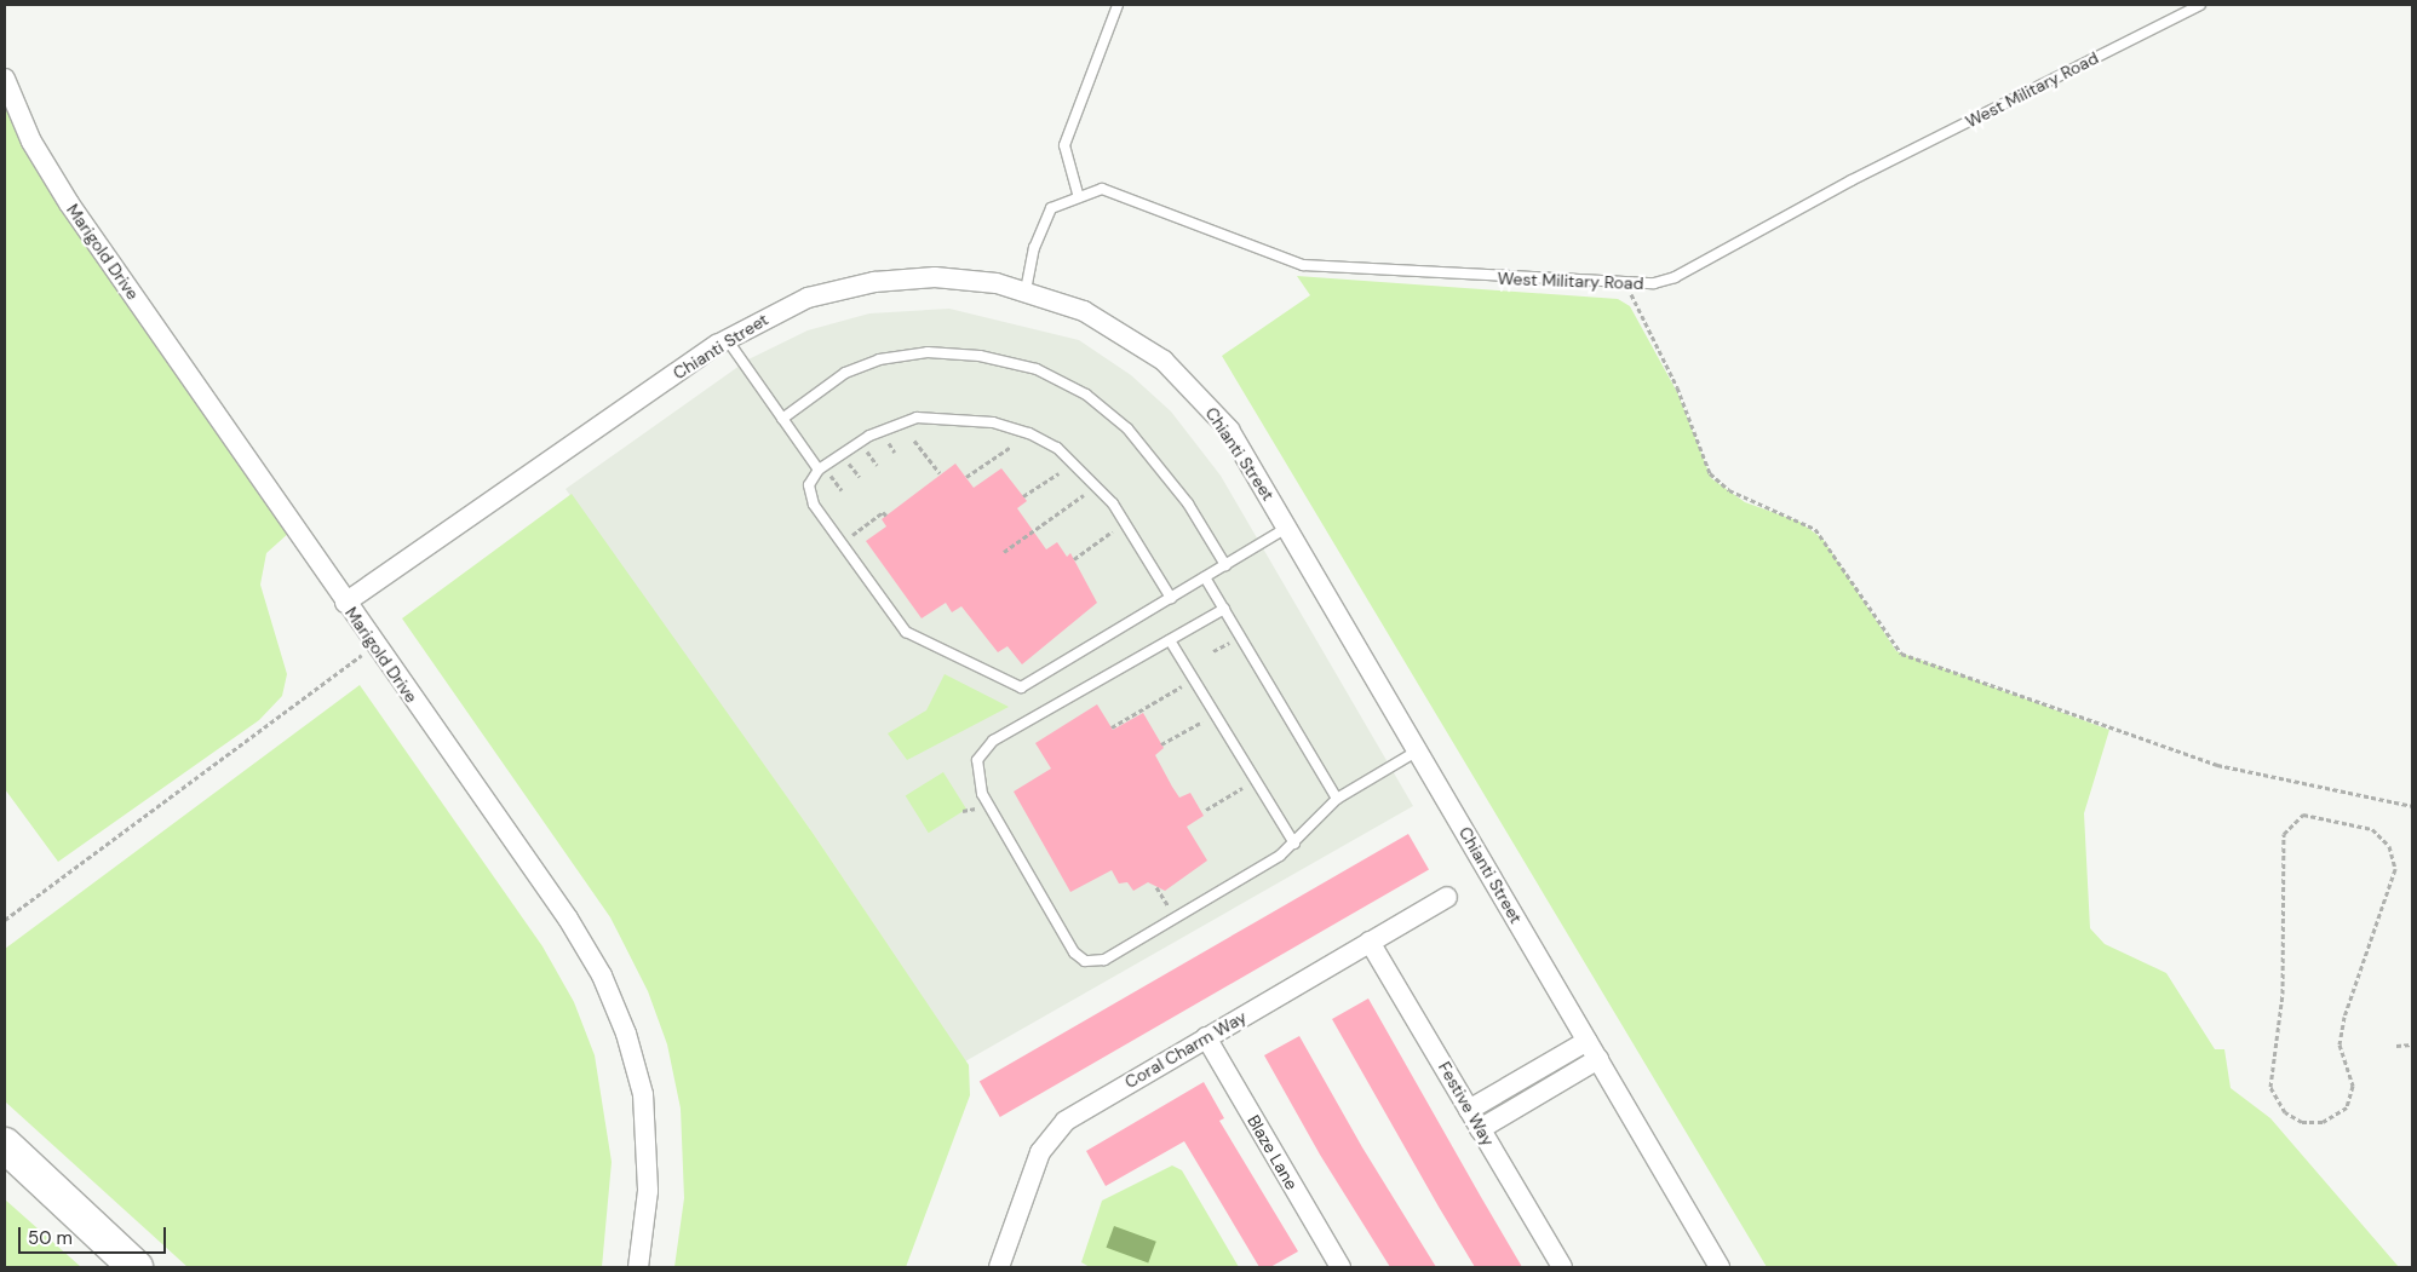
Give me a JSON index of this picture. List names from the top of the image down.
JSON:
{
  "streets": {
    "street": [
      "Marigold Drive",
      "Chianti Street",
      "Coral Charm Way",
      "Festive Way",
      "Blaze Lane"
    ],
    "lane": ["West Military Road"]
  },
  "crossings": [
    ["West Military Road", "Chianti Street"],
    ["Marigold Drive", "Chianti Street"],
    ["Coral Charm Way", "Festive Way"],
    ["Coral Charm Way", "Blaze Lane"]
  ],
  "scale_bar": "50 m"
}
